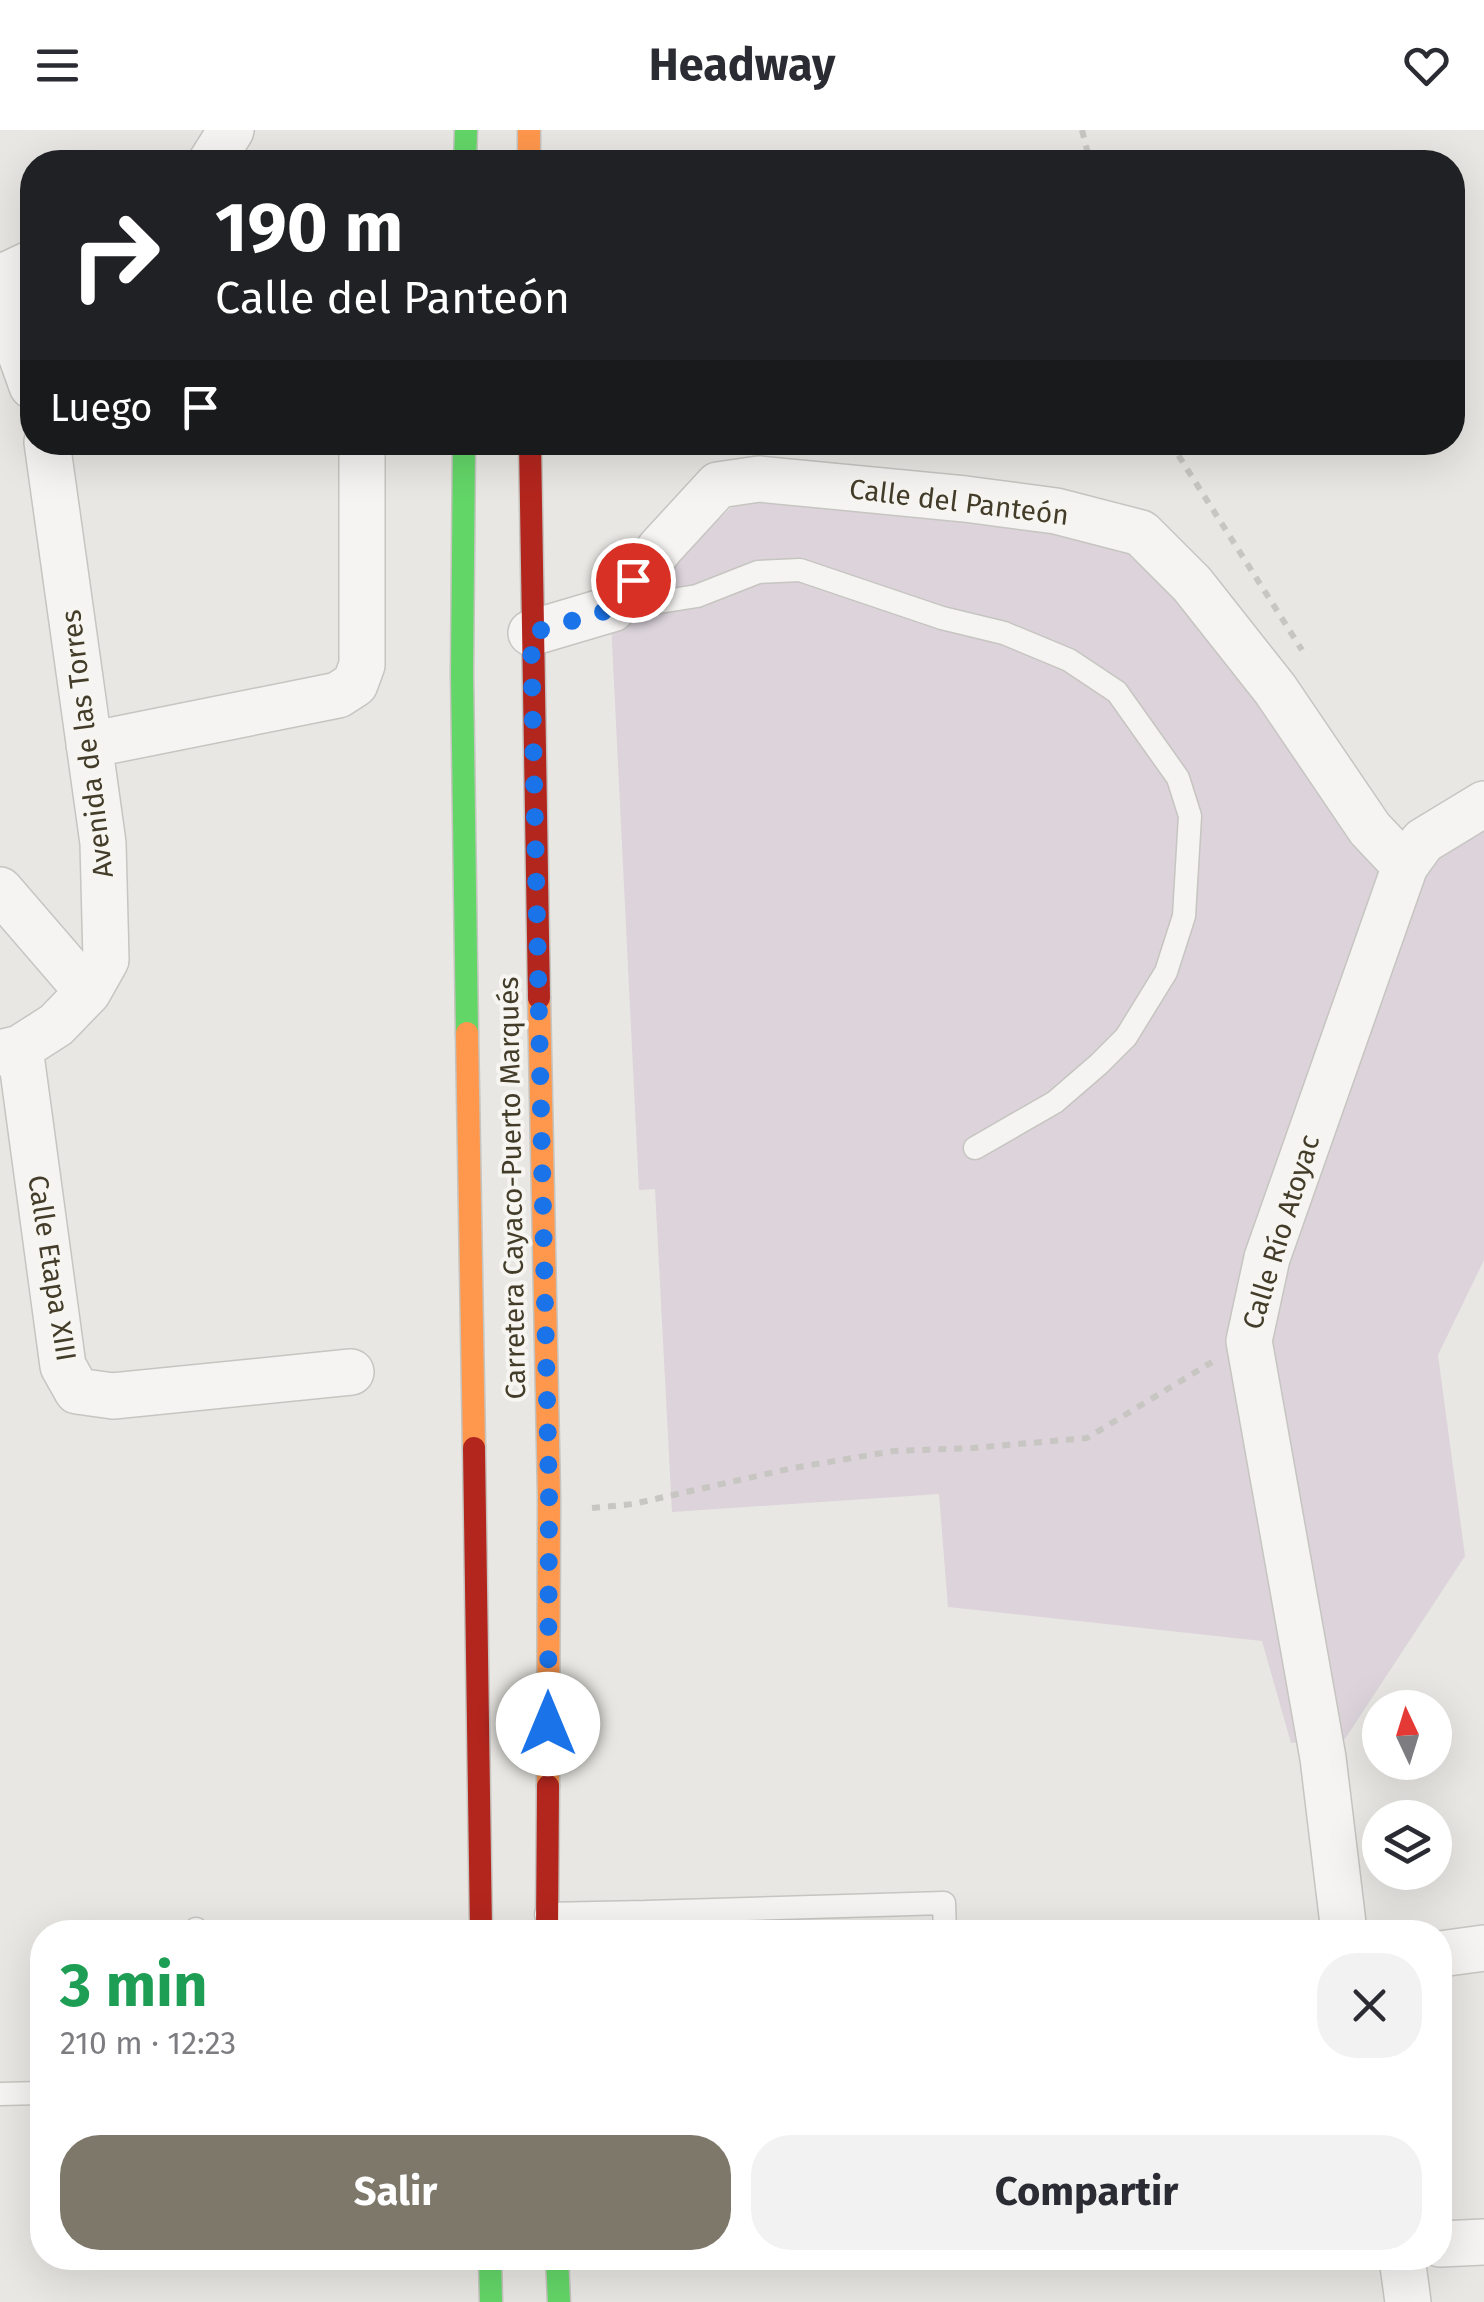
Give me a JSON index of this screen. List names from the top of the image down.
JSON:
{
  "streets": {
    "main road": ["Carretera Cayaco-Puerto Marqués"],
    "street": [
      "Calle del Panteón",
      "Avenida de las Torres",
      "Calle Río Atoyac",
      "Calle Etapa XIII"
    ]
  },
  "crossings": [
    ["Calle del Panteón", "Calle Río Atoyac"],
    ["Avenida de las Torres", "Calle Etapa XIII"],
    ["Carretera Cayaco-Puerto Marqués", "Calle Río Atoyac"]
  ],
  "north": "top",
  "page": {
    "header": "Headway",
    "turn": ["190 m", "Calle del Panteón"],
    "then": "Luego",
    "heading": ["3 min", "210 m · 12:23"],
    "buttons": ["Salir", "Compartir"]
  }
}
